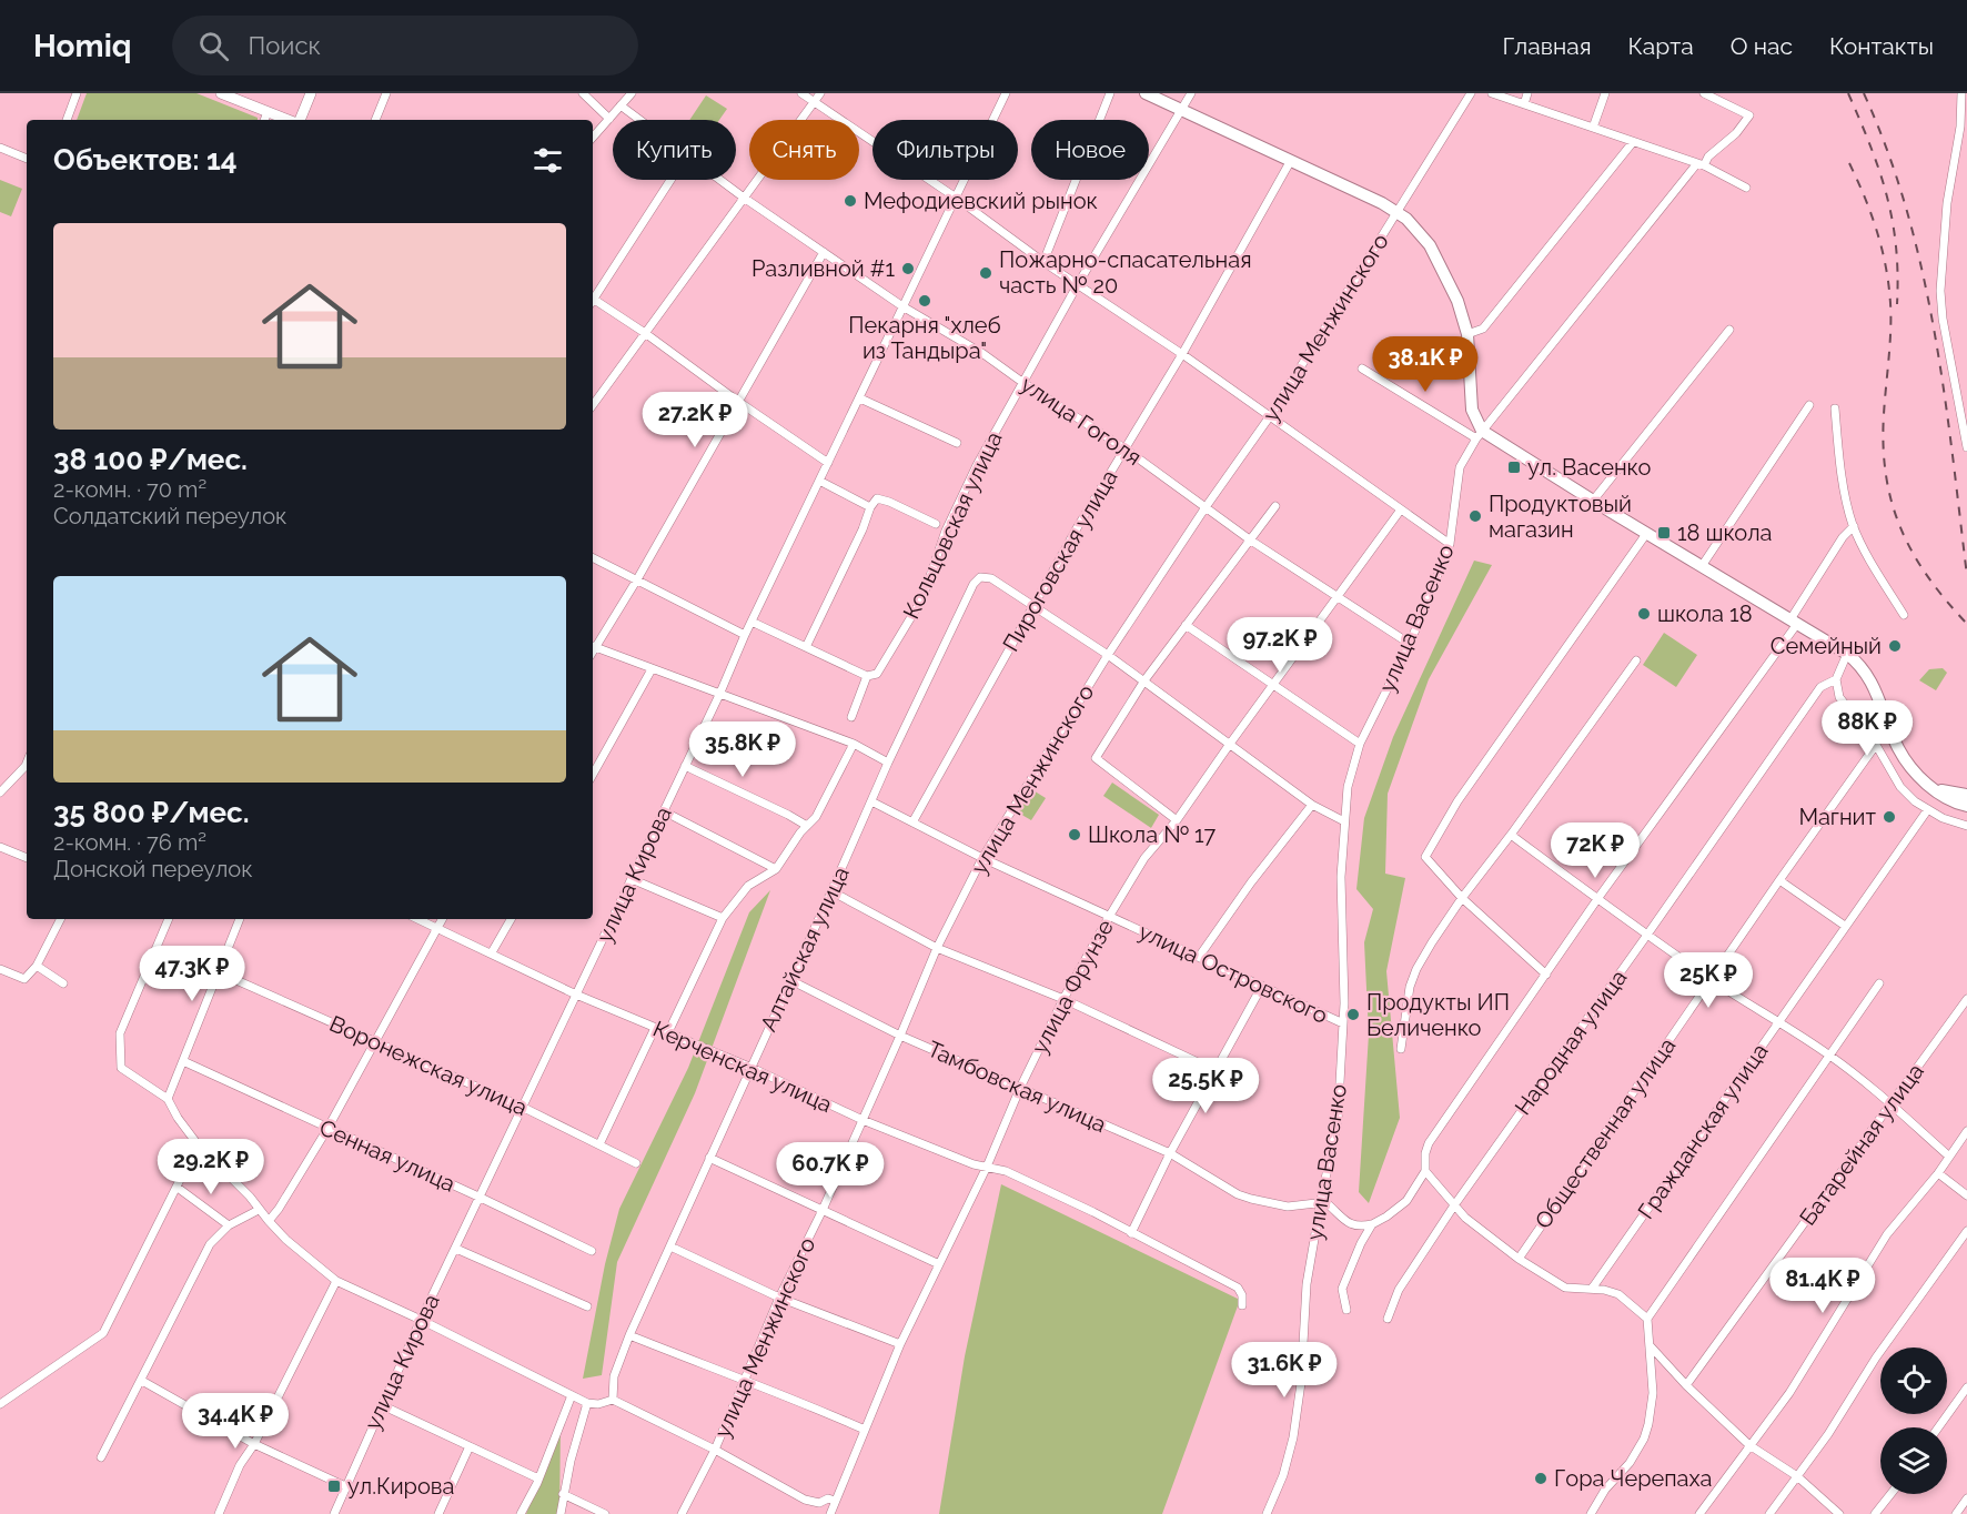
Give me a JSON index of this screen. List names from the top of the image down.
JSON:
{
  "streets": {
    "street": [
      "улица Менжинского",
      "улица Гоголя",
      "Кольцовская улица",
      "Пироговская улица",
      "улица Васенко",
      "улица Кирова",
      "Алтайская улица",
      "улица Островского",
      "улица Фрунзе",
      "Народная улица",
      "Воронежская улица",
      "Керченская улица",
      "Тамбовская улица",
      "Гражданская улица",
      "Общественная улица",
      "Батарейная улица",
      "Сенная улица"
    ]
  },
  "crossings": [
    ["улица Менжинского", "улица Гоголя"],
    ["улица Менжинского", "улица Островского"],
    ["улица Менжинского", "Керченская улица"],
    ["улица Менжинского", "Тамбовская улица"],
    ["улица Гоголя", "Кольцовская улица"],
    ["улица Гоголя", "Пироговская улица"],
    ["улица Гоголя", "улица Васенко"],
    ["улица Гоголя", "улица Кирова"],
    ["улица Гоголя", "улица Фрунзе"],
    ["Пироговская улица", "Алтайская улица"],
    ["Пироговская улица", "улица Островского"],
    ["улица Васенко", "улица Островского"],
    ["улица Васенко", "Тамбовская улица"],
    ["улица Кирова", "Воронежская улица"],
    ["улица Кирова", "Керченская улица"],
    ["улица Кирова", "Сенная улица"],
    ["Алтайская улица", "улица Островского"],
    ["Алтайская улица", "Керченская улица"],
    ["Алтайская улица", "Тамбовская улица"],
    ["улица Островского", "улица Фрунзе"],
    ["улица Фрунзе", "Керченская улица"],
    ["улица Фрунзе", "Тамбовская улица"]
  ],
  "places": {
    "other": [
      "Мефодиевский рынок",
      "Разливной #1",
      "Пожарно-спасательная часть № 20",
      "Пекарня \"хлеб из Тандыра\"",
      "Продуктовый магазин",
      "школа 18",
      "Семейный",
      "Магнит",
      "Школа № 17",
      "Продукты ИП Беличенко",
      "Гора Черепаха"
    ],
    "transit": ["ул. Васенко", "18 школа", "ул.Кирова"]
  },
  "page": {
    "header": "Homiq",
    "search": "Поиск",
    "nav": [
      "Главная",
      "Карта",
      "О нас",
      "Контакты"
    ],
    "chip": [
      "Купить",
      "Снять",
      "Фильтры",
      "Новое"
    ],
    "heading": "Объектов: 14",
    "list": [
      {
        "name": "38 100 ₽/мес.",
        "note": "2-комн. · 70 m² · Солдатский переулок"
      },
      {
        "name": "35 800 ₽/мес.",
        "note": "2-комн. · 76 m² · Донской переулок"
      }
    ],
    "price": [
      "38.1K ₽",
      "27.2K ₽",
      "97.2K ₽",
      "88K ₽",
      "35.8K ₽",
      "72K ₽",
      "47.3K ₽",
      "25K ₽",
      "25.5K ₽",
      "29.2K ₽",
      "60.7K ₽",
      "81.4K ₽",
      "31.6K ₽",
      "34.4K ₽"
    ]
  }
}
